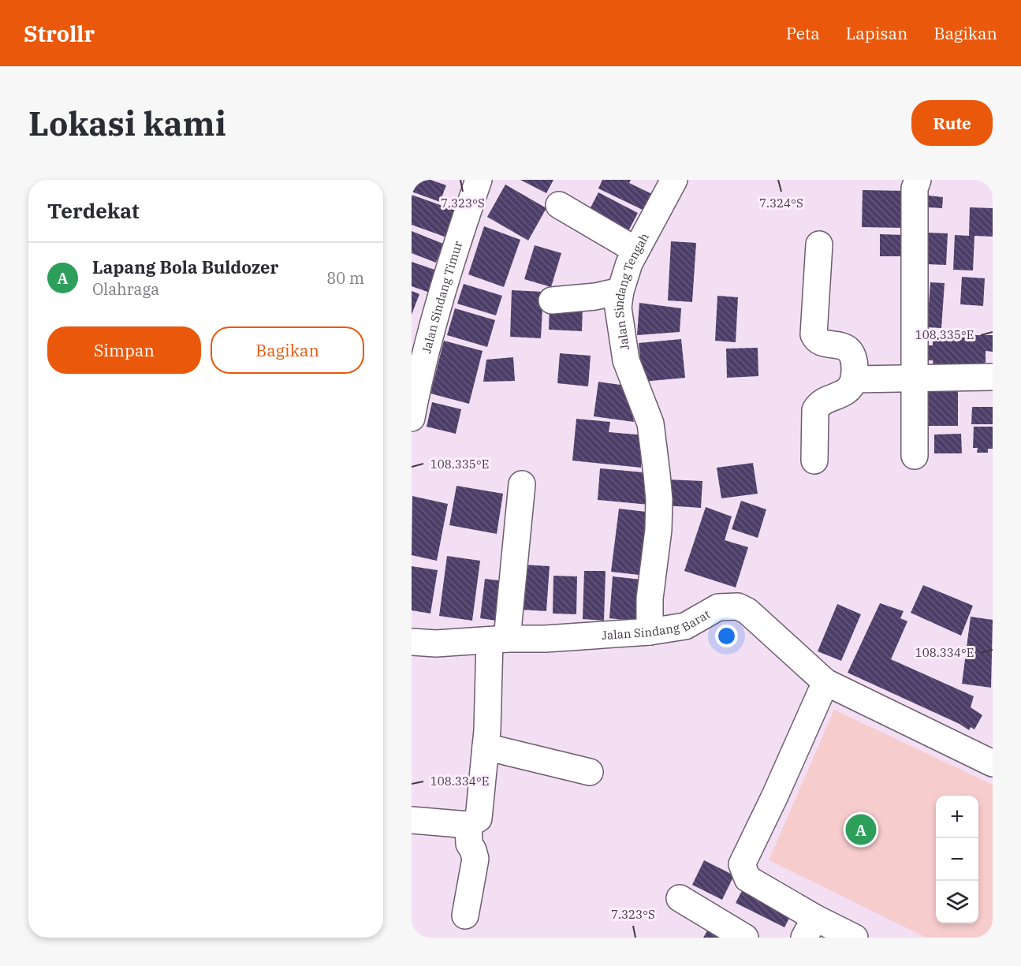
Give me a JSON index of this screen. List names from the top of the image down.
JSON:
{
  "streets": {
    "street": ["Jalan Sindang Tengah", "Jalan Sindang Timur", "Jalan Sindang Barat"]
  },
  "crossings": [
    ["Jalan Sindang Tengah", "Jalan Sindang Barat"]
  ],
  "page": {
    "header": "Strollr",
    "nav": ["Peta", "Lapisan", "Bagikan"],
    "buttons": [
      "Rute",
      ["Simpan", "Bagikan"]
    ],
    "title": "Lokasi kami",
    "heading": "Terdekat",
    "list": [
      {
        "mark": "A",
        "name": "Lapang Bola Buldozer",
        "note": "Olahraga",
        "value": "80 m"
      }
    ],
    "map_buttons": ["+", "−"],
    "pins": "A"
  },
  "coordinates": [
    "7.323°S",
    "7.324°S",
    "108.335°E",
    "108.334°E"
  ]
}
